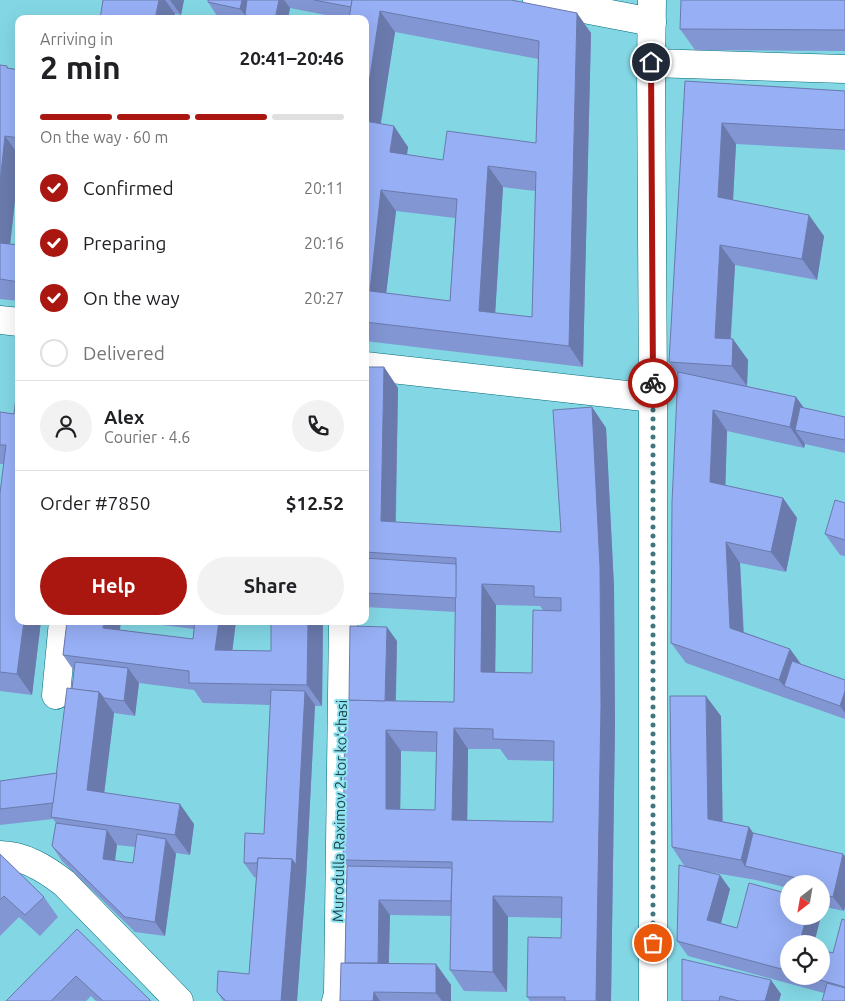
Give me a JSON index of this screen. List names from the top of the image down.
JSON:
{
  "streets": {
    "street": ["Murodulla Raximov 2-tor koʻchasi"]
  },
  "north": "bottom left",
  "page": {
    "heading": ["2 min", "Arriving in", "20:41–20:46"],
    "panel": [
      "Alex",
      "Courier · 4.6",
      "Order #7850",
      "$12.52"
    ],
    "bar": "On the way · 60 m",
    "list": [
      ["Confirmed", "20:11"],
      ["Preparing", "20:16"],
      ["On the way", "20:27"],
      "Delivered"
    ],
    "buttons": ["Help", "Share"]
  }
}
